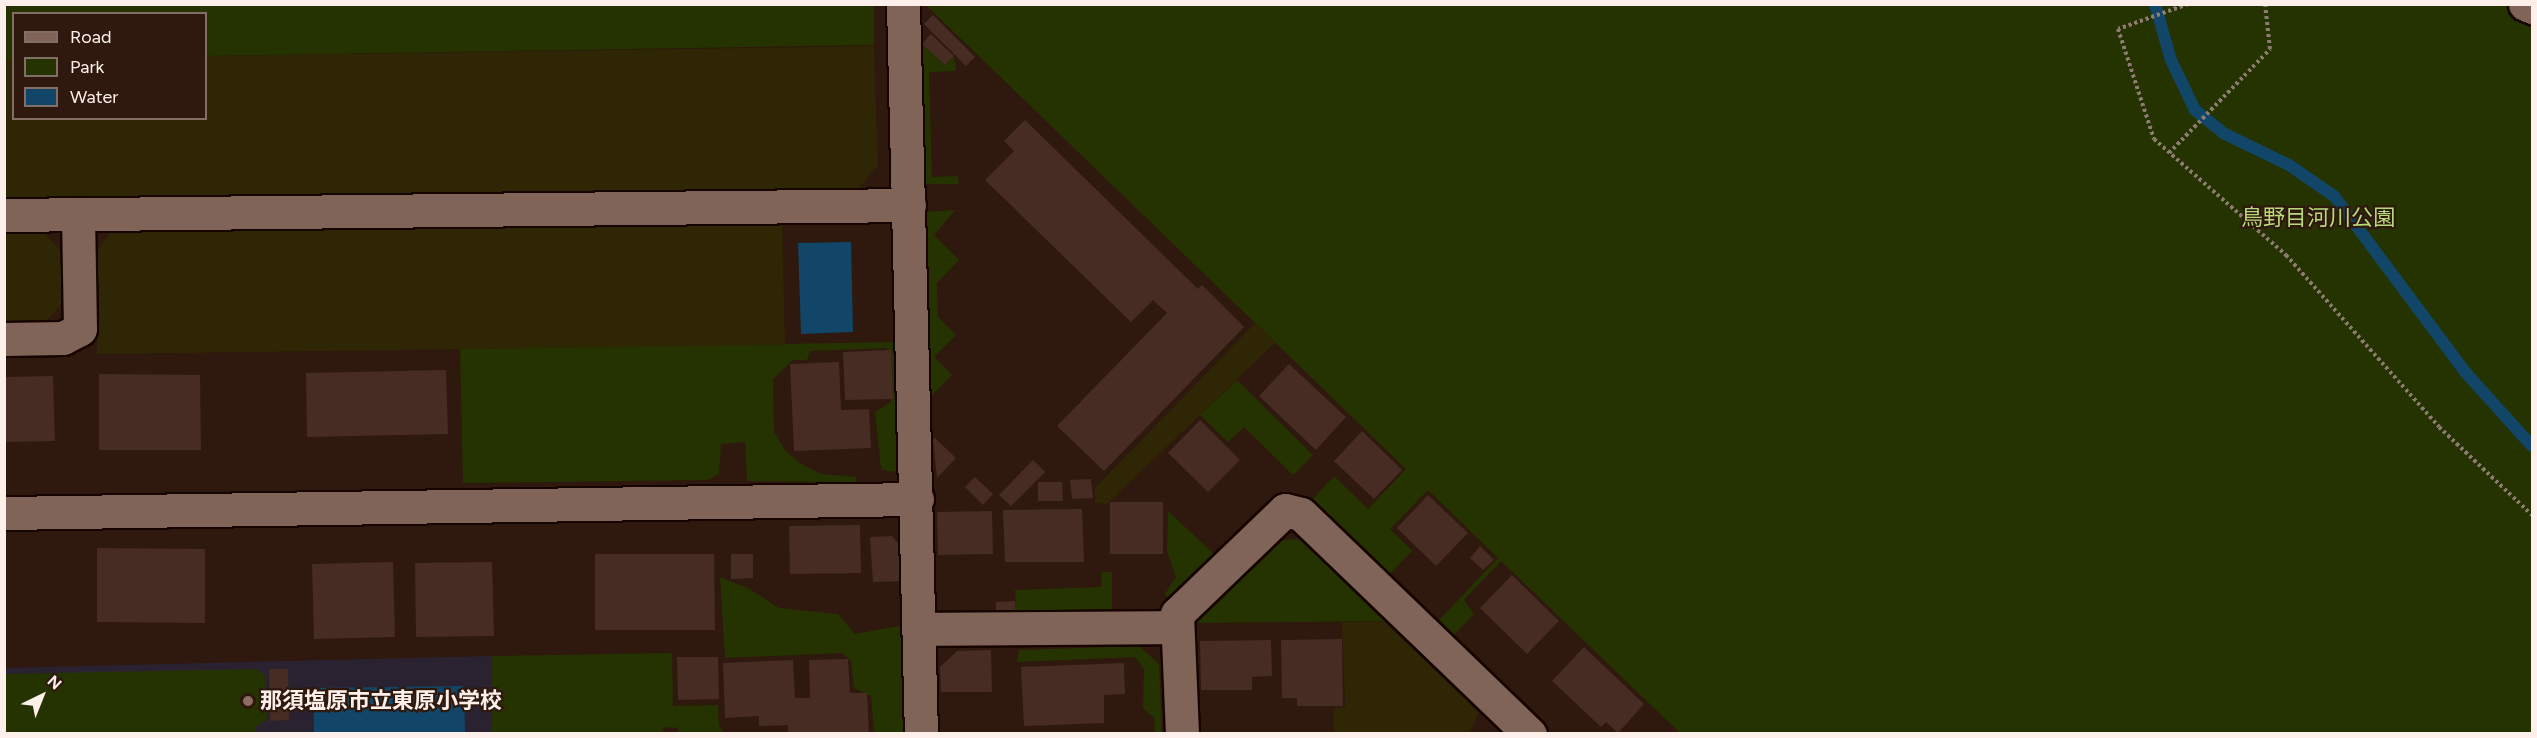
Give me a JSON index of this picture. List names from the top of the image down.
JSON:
{
  "parks": ["鳥野目河川公園"],
  "places": ["那須塩原市立東原小学校"],
  "legend": ["Road", "Park", "Water"],
  "north": "top right"
}
